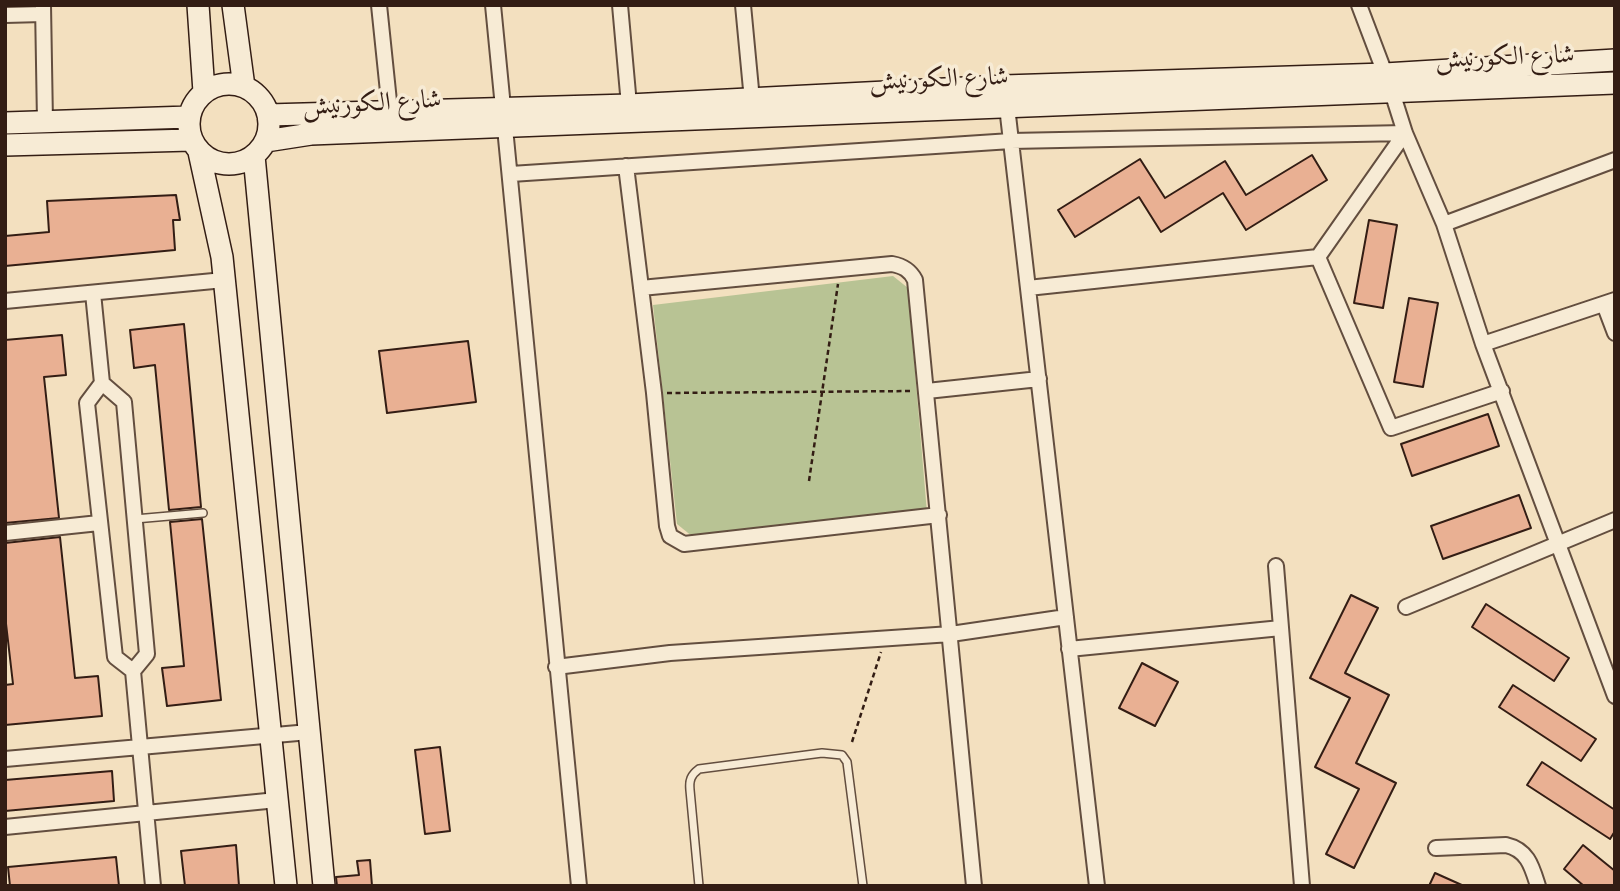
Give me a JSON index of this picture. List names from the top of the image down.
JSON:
{
  "streets": {
    "street": ["شارع الكورنيش"]
  }
}
